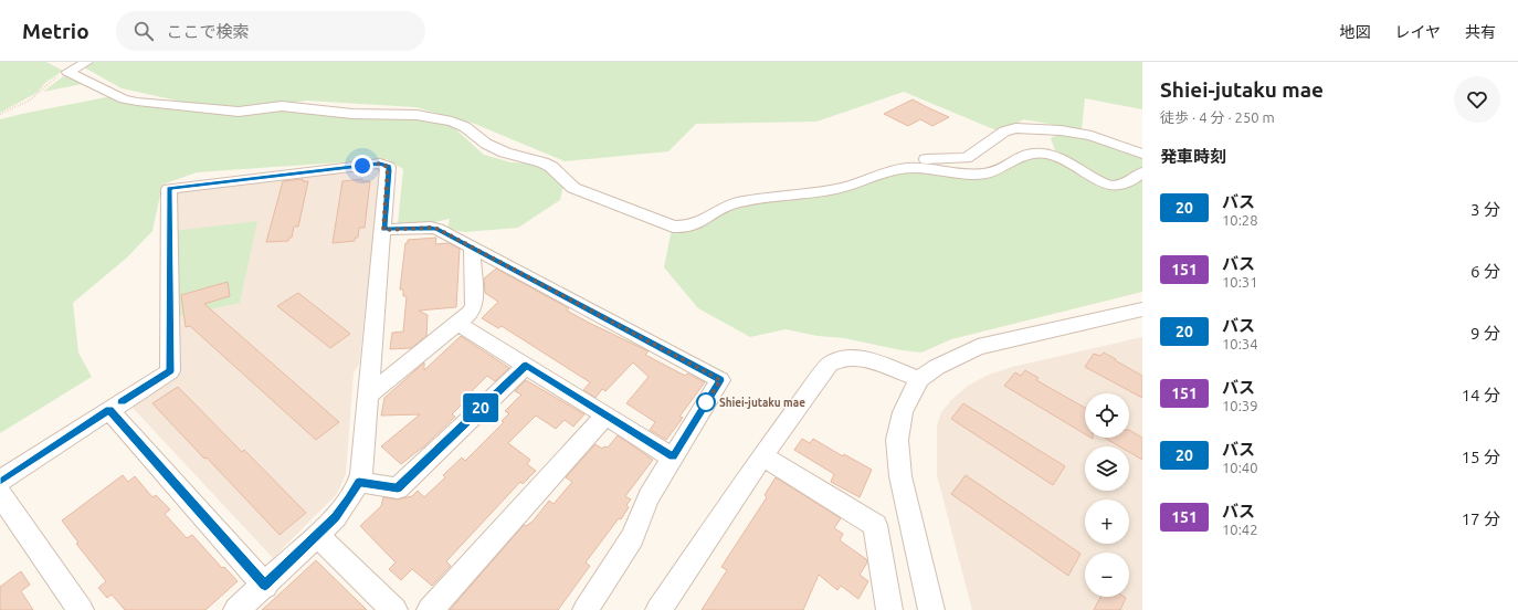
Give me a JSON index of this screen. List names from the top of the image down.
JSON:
{
  "places": ["Shiei-jutaku mae"],
  "lines": ["bus line 20"],
  "page": {
    "header": "Metrio",
    "search": "ここで検索",
    "nav": ["地図", "レイヤ", "共有"],
    "on_map": "20",
    "heading": [
      ["Shiei-jutaku mae", "徒歩 · 4 分 · 250 m"],
      "発車時刻"
    ],
    "list": [
      {
        "mark": "20",
        "name": "バス",
        "note": "10:28",
        "value": "3 分"
      },
      {
        "mark": "151",
        "name": "バス",
        "note": "10:31",
        "value": "6 分"
      },
      {
        "mark": "20",
        "name": "バス",
        "note": "10:34",
        "value": "9 分"
      },
      {
        "mark": "151",
        "name": "バス",
        "note": "10:39",
        "value": "14 分"
      },
      {
        "mark": "20",
        "name": "バス",
        "note": "10:40",
        "value": "15 分"
      },
      {
        "mark": "151",
        "name": "バス",
        "note": "10:42",
        "value": "17 分"
      }
    ],
    "map_buttons": ["+", "−"]
  }
}
